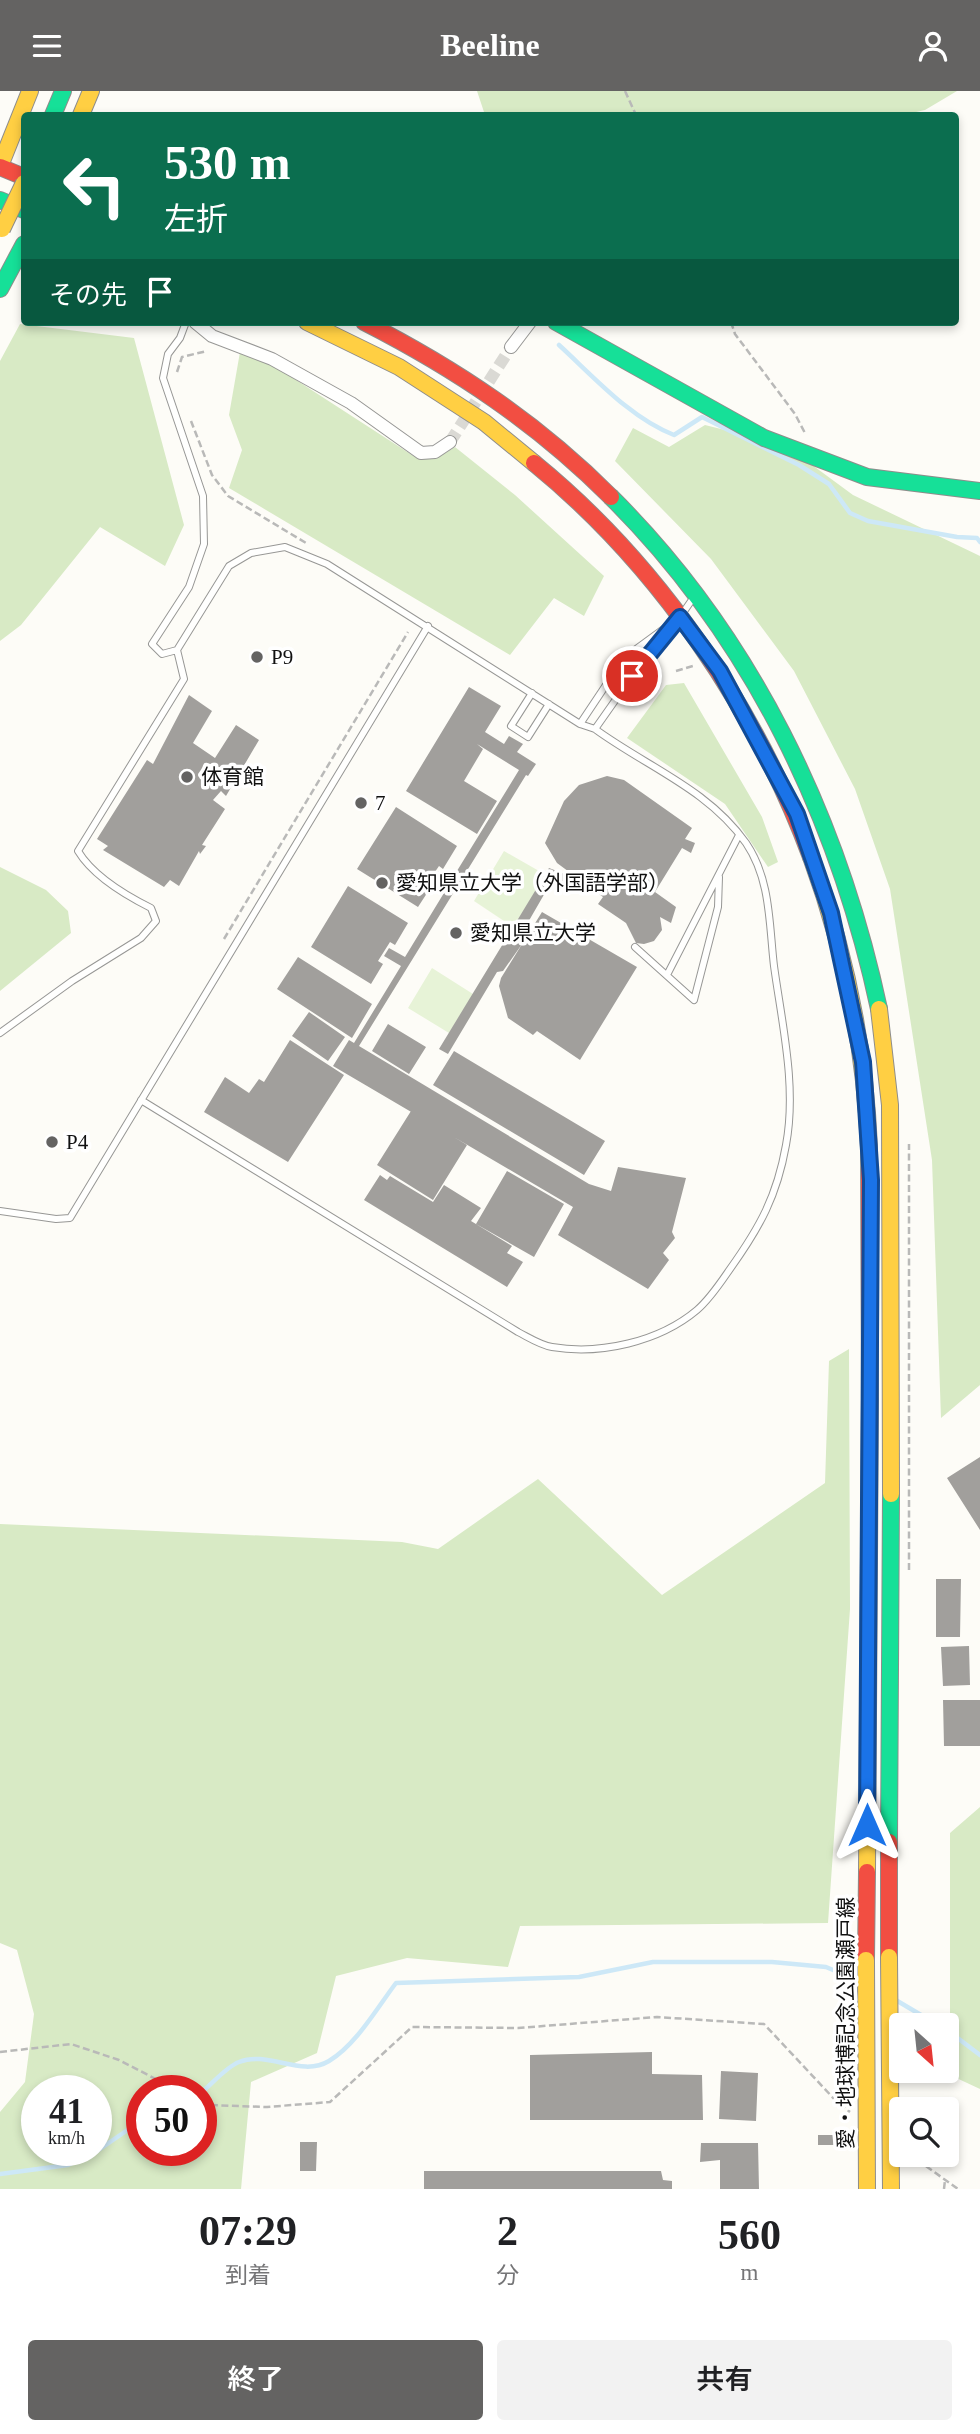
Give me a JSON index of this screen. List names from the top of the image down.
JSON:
{
  "streets": {
    "main road": ["愛・地球博記念公園瀬戸線"]
  },
  "places": [
    "P9",
    "体育館",
    "7",
    "愛知県立大学（外国語学部）",
    "愛知県立大学",
    "P4"
  ],
  "north": "bottom right",
  "page": {
    "header": "Beeline",
    "turn": ["530 m", "左折"],
    "then": "その先",
    "speed": "41 km/h",
    "limit": "50",
    "eta": [
      "07:29",
      "到着",
      "2",
      "分",
      "560",
      "m"
    ],
    "buttons": ["終了", "共有"]
  }
}
